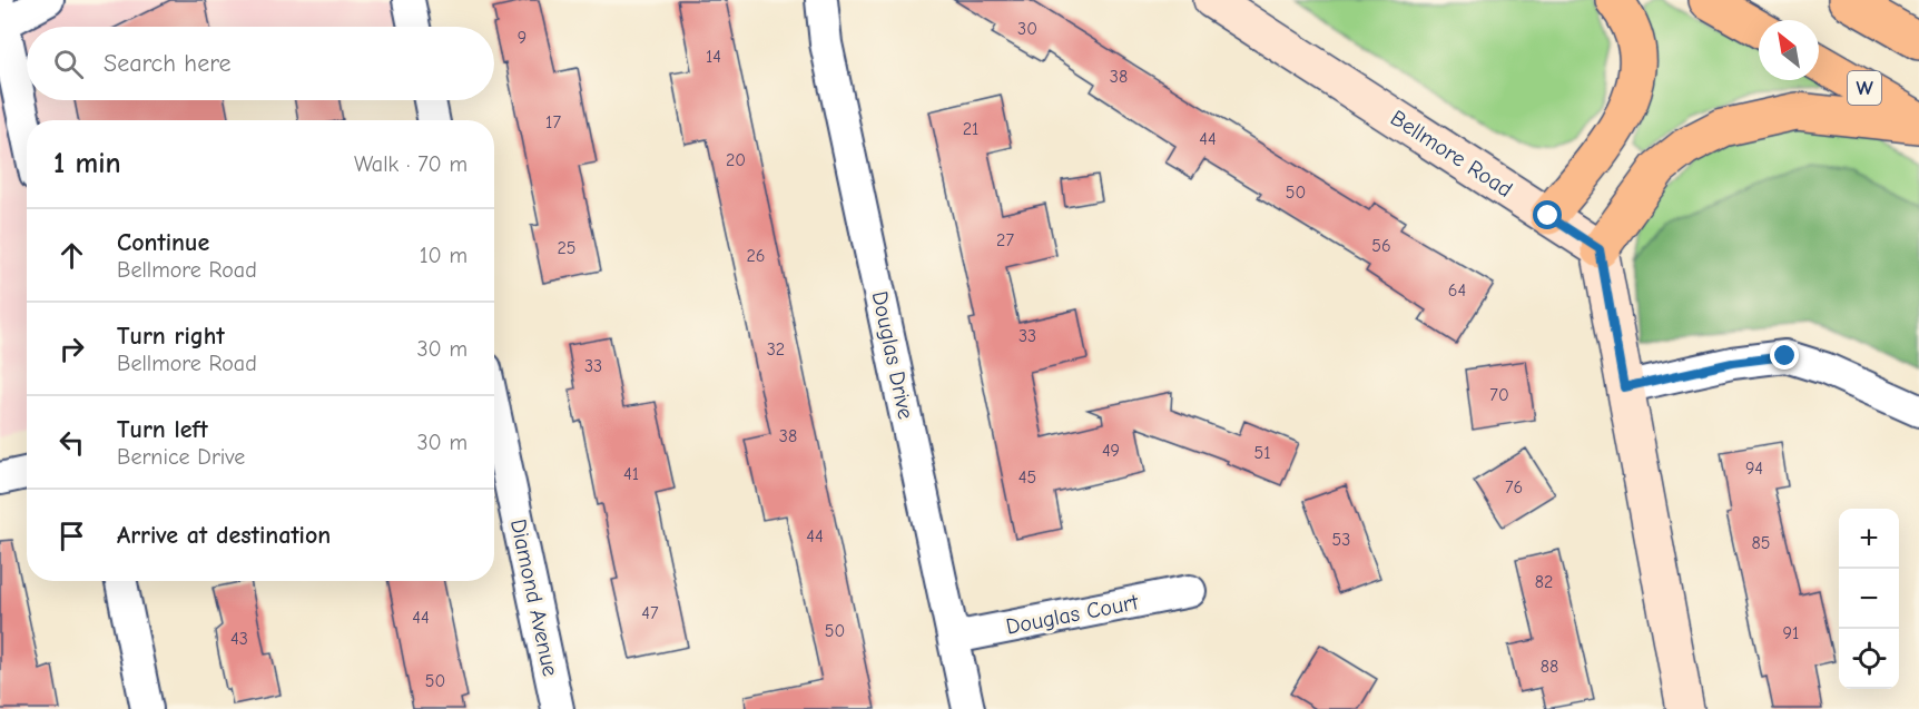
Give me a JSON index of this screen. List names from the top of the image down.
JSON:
{
  "streets": {
    "highway": ["W"],
    "main road": ["Bellmore Road"],
    "street": ["Douglas Drive", "Diamond Avenue", "Douglas Court"]
  },
  "crossings": [
    ["Douglas Drive", "Douglas Court"]
  ],
  "house_numbers": [
    "30",
    "9",
    "14",
    "38",
    "17",
    "21",
    "44",
    "20",
    "50",
    "27",
    "56",
    "25",
    "26",
    "64",
    "33",
    "32",
    "33",
    "70",
    "38",
    "49",
    "51",
    "94",
    "41",
    "45",
    "76",
    "44",
    "53",
    "85",
    "82",
    "47",
    "44",
    "50",
    "91",
    "43",
    "88",
    "50"
  ],
  "north": "top left",
  "page": {
    "search": "Search here",
    "heading": ["1 min", "Walk · 70 m"],
    "list": [
      ["Continue", "Bellmore Road", "10 m"],
      ["Turn right", "Bellmore Road", "30 m"],
      ["Turn left", "Bernice Drive", "30 m"],
      "Arrive at destination"
    ],
    "map_buttons": ["+", "−"]
  }
}
